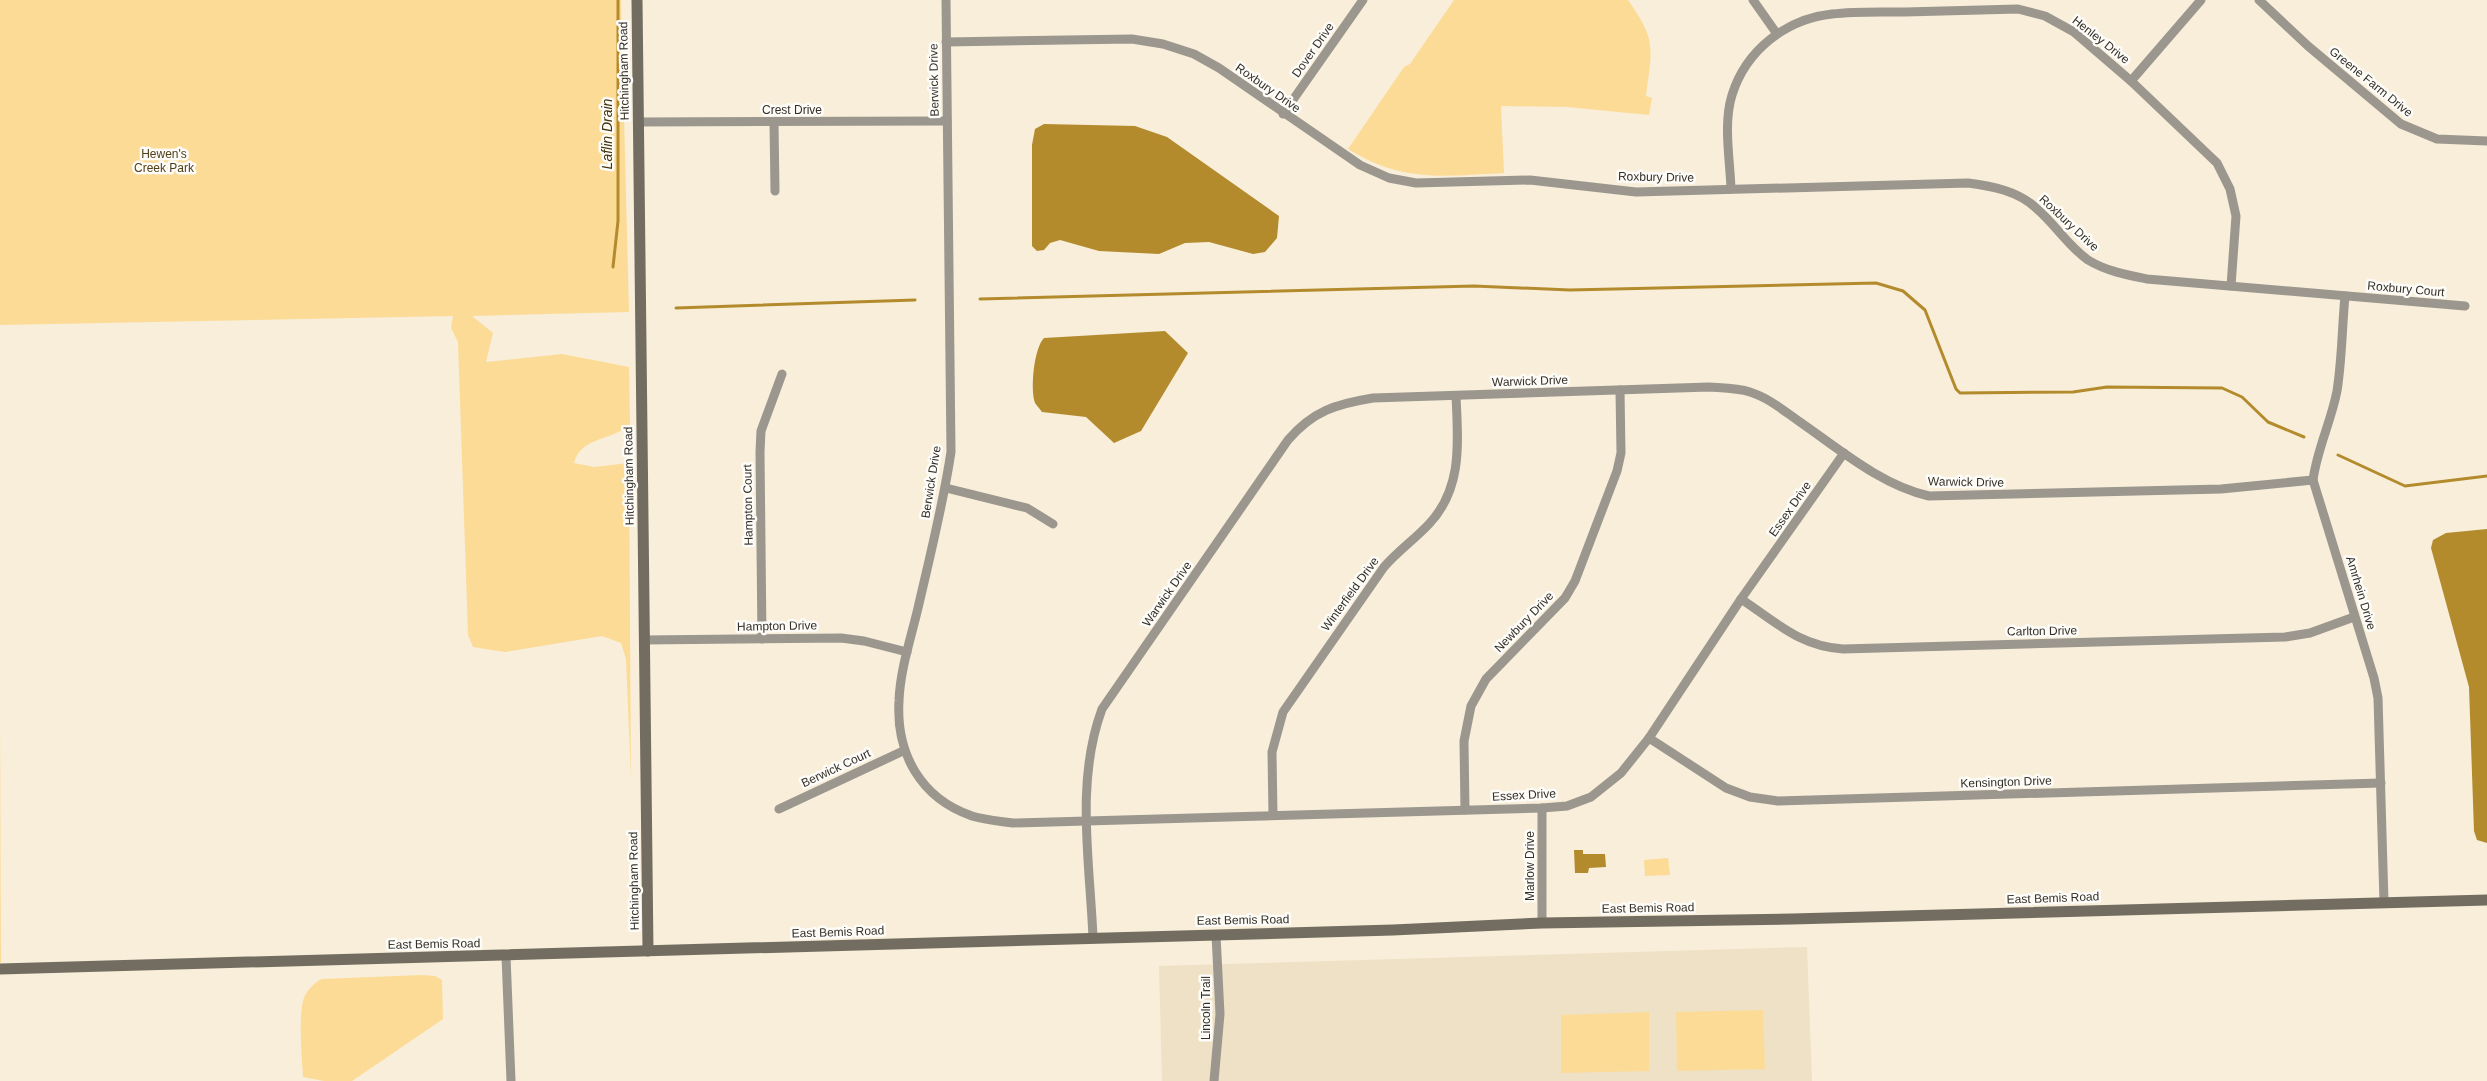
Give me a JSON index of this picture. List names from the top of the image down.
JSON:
{
  "streets": {
    "street": [
      "Henley Drive",
      "Dover Drive",
      "Hitchingham Road",
      "Berwick Drive",
      "Greene Farm Drive",
      "Roxbury Drive",
      "Crest Drive",
      "Roxbury Court",
      "Warwick Drive",
      "Hampton Court",
      "Essex Drive",
      "Amrhein Drive",
      "Winterfield Drive",
      "Newbury Drive",
      "Hampton Drive",
      "Carlton Drive",
      "Berwick Court",
      "Kensington Drive",
      "Marlow Drive",
      "East Bemis Road",
      "Lincoln Trail"
    ]
  },
  "crossings": [
    ["Henley Drive", "Roxbury Drive"],
    ["Dover Drive", "Roxbury Drive"],
    ["Hitchingham Road", "Crest Drive"],
    ["Hitchingham Road", "Hampton Drive"],
    ["Hitchingham Road", "East Bemis Road"],
    ["Berwick Drive", "Roxbury Drive"],
    ["Berwick Drive", "Crest Drive"],
    ["Berwick Drive", "Warwick Drive"],
    ["Berwick Drive", "Essex Drive"],
    ["Berwick Drive", "Hampton Drive"],
    ["Berwick Drive", "Berwick Court"],
    ["Roxbury Drive", "Roxbury Court"],
    ["Roxbury Drive", "Amrhein Drive"],
    ["Roxbury Court", "Amrhein Drive"],
    ["Warwick Drive", "Essex Drive"],
    ["Warwick Drive", "Amrhein Drive"],
    ["Warwick Drive", "Winterfield Drive"],
    ["Warwick Drive", "Newbury Drive"],
    ["Warwick Drive", "East Bemis Road"],
    ["Hampton Court", "Hampton Drive"],
    ["Essex Drive", "Winterfield Drive"],
    ["Essex Drive", "Newbury Drive"],
    ["Essex Drive", "Carlton Drive"],
    ["Essex Drive", "Kensington Drive"],
    ["Essex Drive", "Marlow Drive"],
    ["Amrhein Drive", "Carlton Drive"],
    ["Amrhein Drive", "Kensington Drive"],
    ["Amrhein Drive", "East Bemis Road"],
    ["Marlow Drive", "East Bemis Road"],
    ["East Bemis Road", "Lincoln Trail"]
  ],
  "water": ["Laflin Drain"],
  "parks": ["Hewen's Creek Park"]
}
